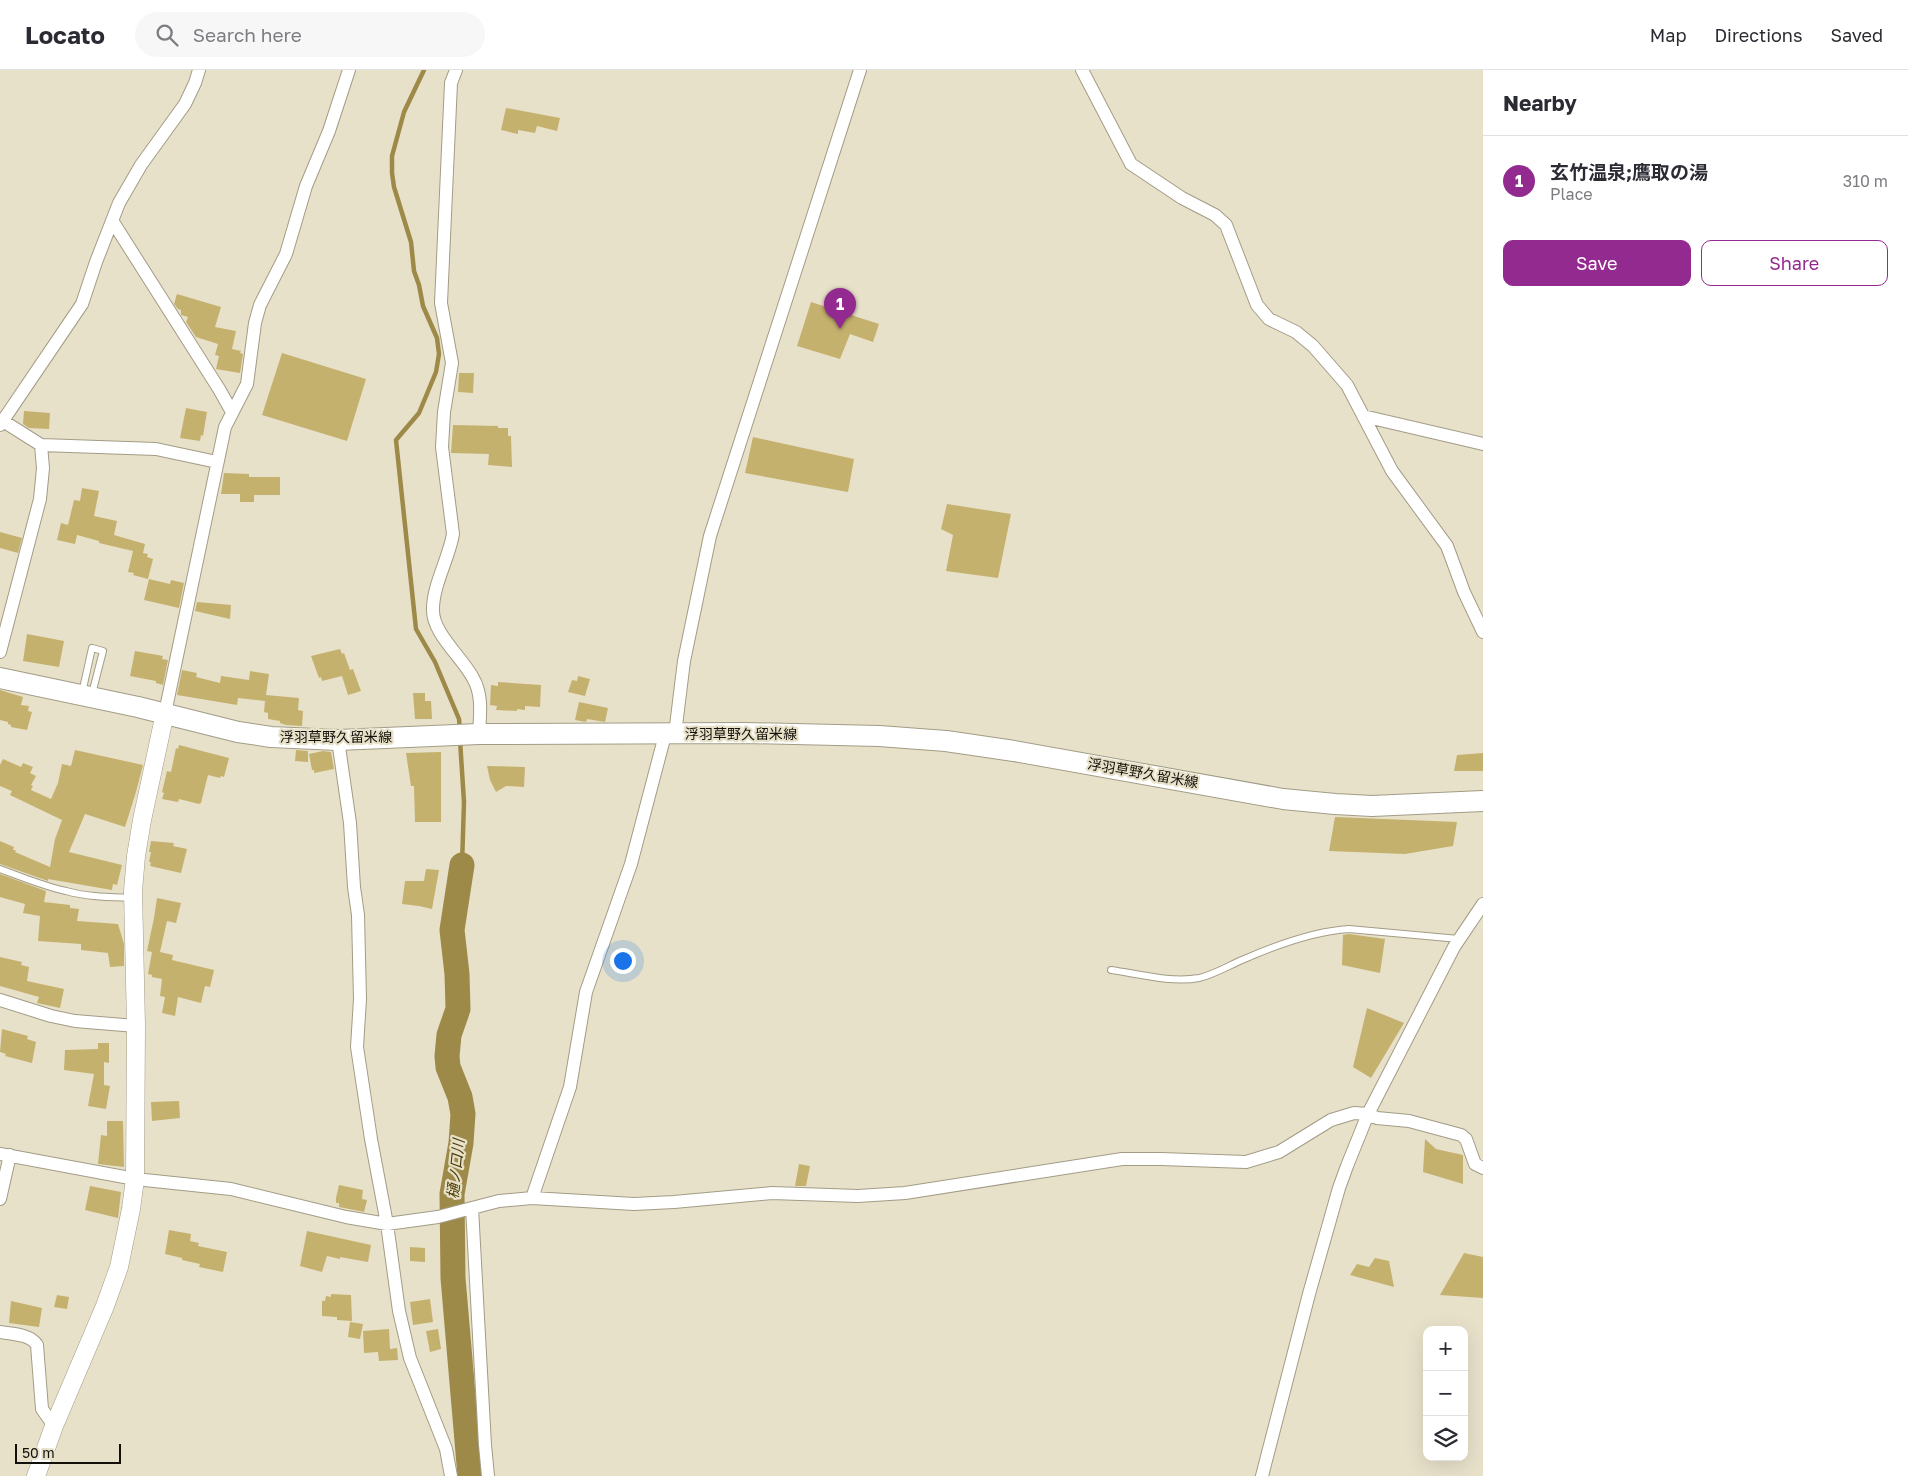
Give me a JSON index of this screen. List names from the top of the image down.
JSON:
{
  "streets": {
    "main road": ["浮羽草野久留米線"]
  },
  "water": ["樋ノ口川"],
  "scale_bar": "50 m",
  "page": {
    "header": "Locato",
    "search": "Search here",
    "nav": ["Map", "Directions", "Saved"],
    "heading": "Nearby",
    "list": [
      {
        "mark": "1",
        "name": "玄竹温泉;鷹取の湯",
        "note": "Place",
        "value": "310 m"
      }
    ],
    "buttons": ["Save", "Share"],
    "pins": "1",
    "map_buttons": ["+", "−"],
    "scale": "50 m"
  }
}
